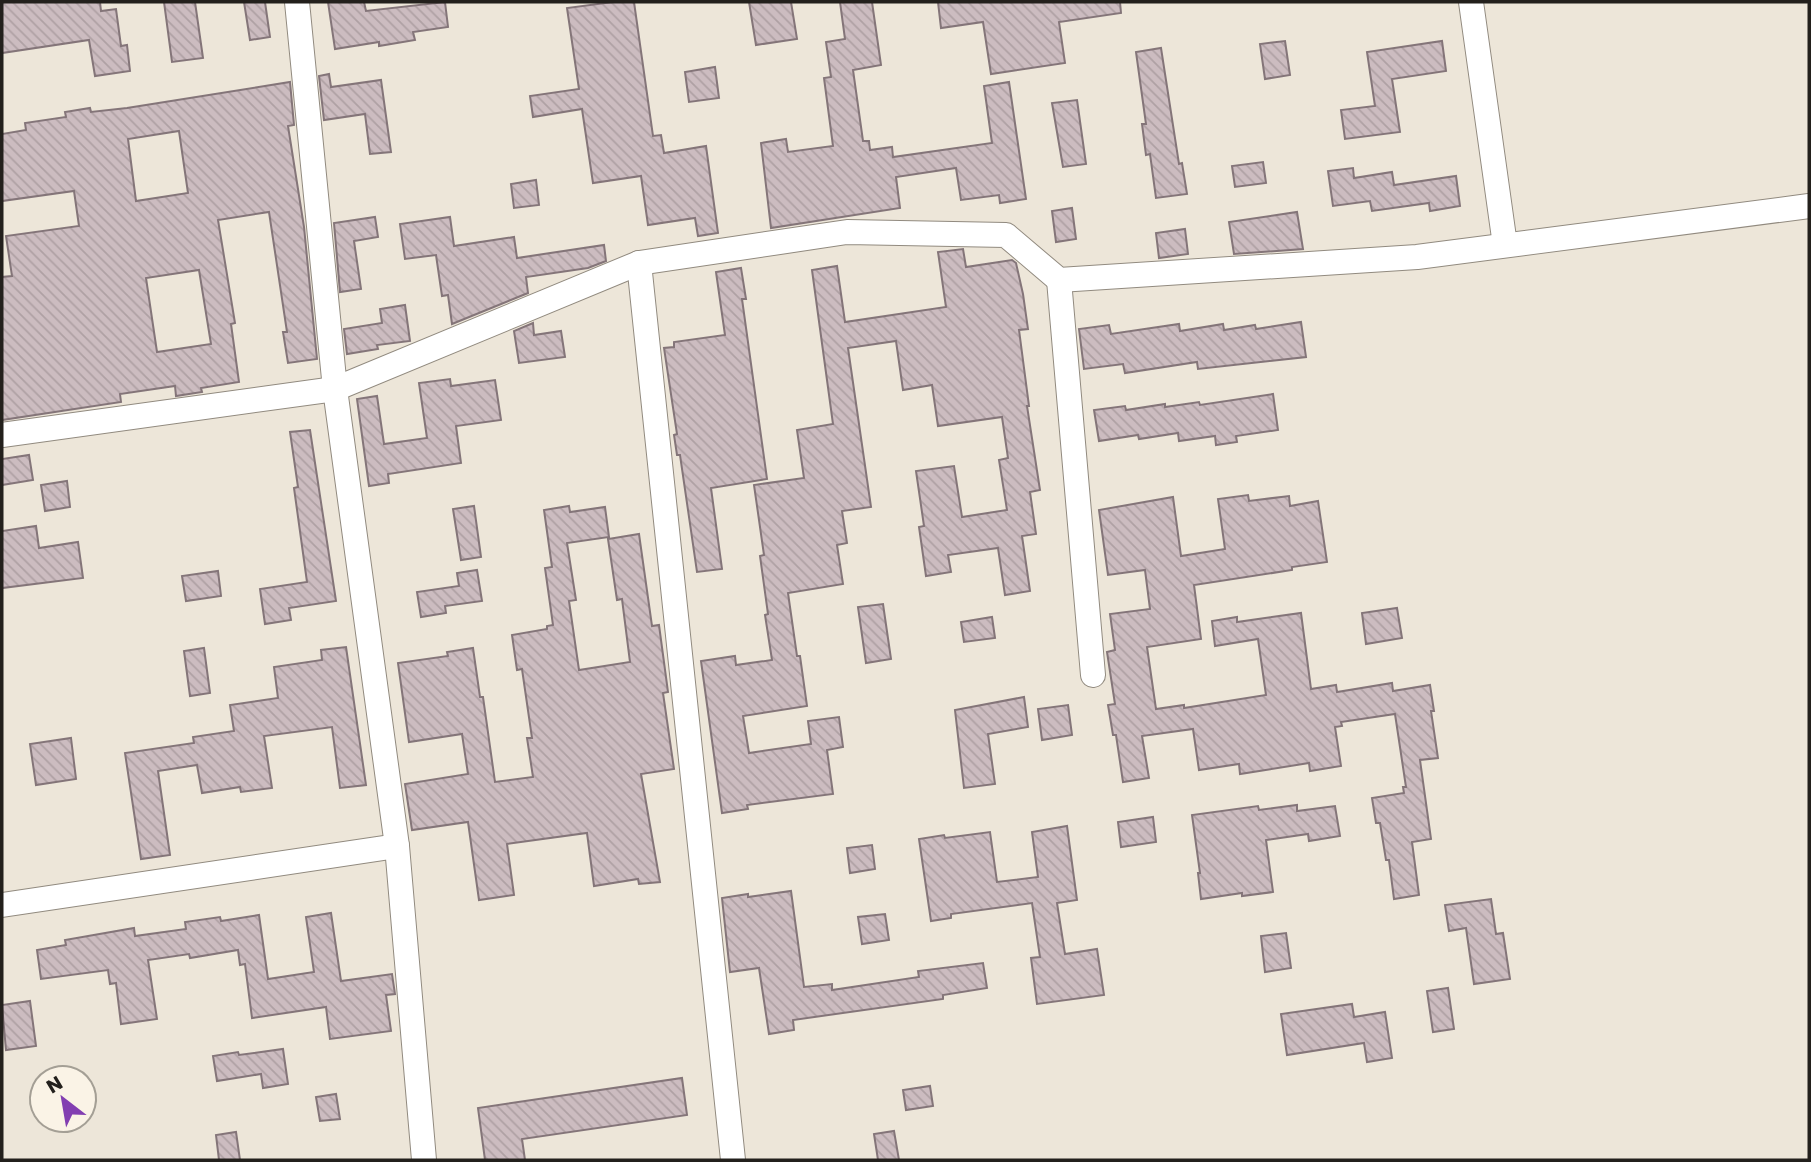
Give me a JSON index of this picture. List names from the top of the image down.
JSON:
{
  "north": "top left"
}
